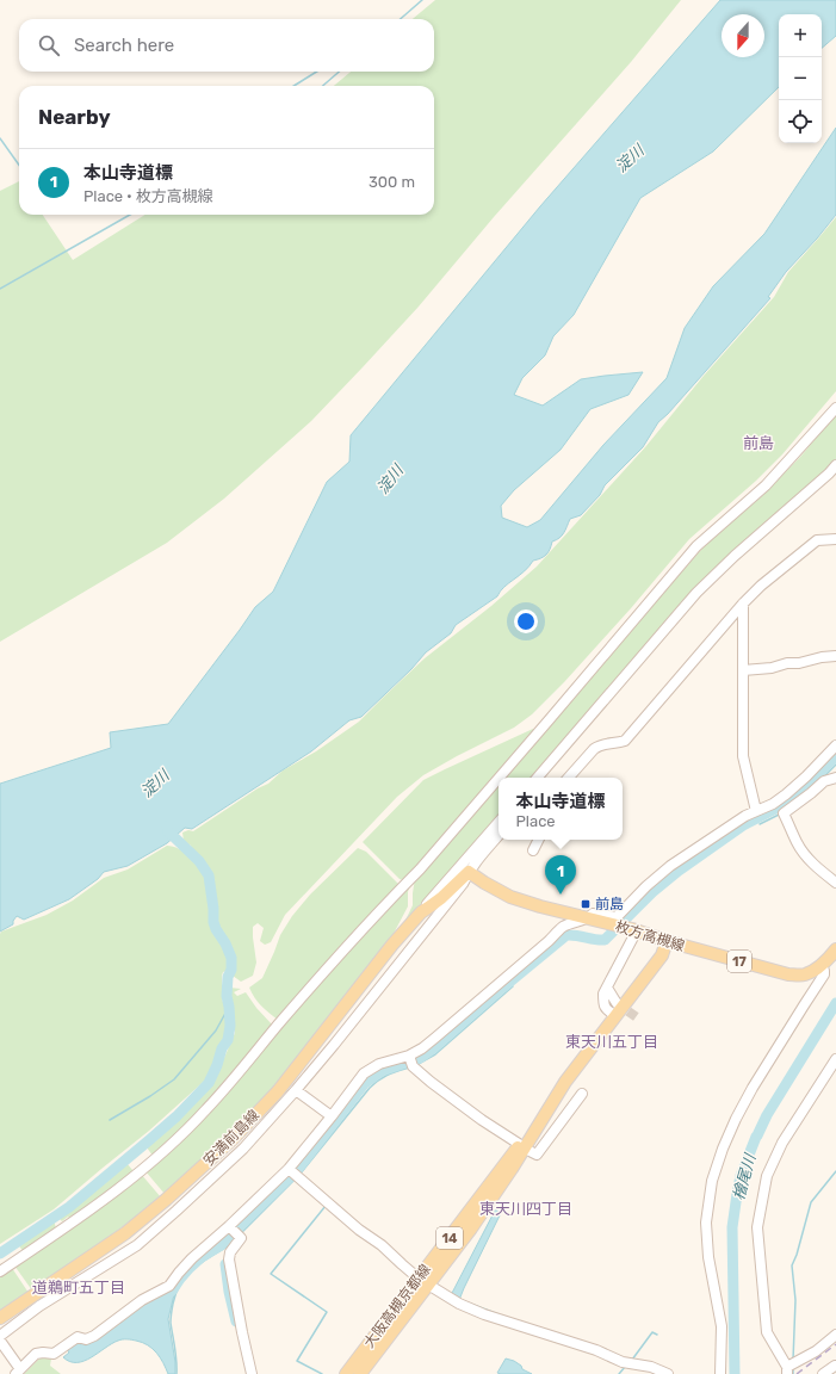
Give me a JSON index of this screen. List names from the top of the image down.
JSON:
{
  "streets": {
    "main road": [
      "枚方高槻線",
      "17",
      "安満前島線",
      "14",
      "大阪高槻京都線"
    ]
  },
  "crossings": [
    ["枚方高槻線", "大阪高槻京都線"]
  ],
  "districts": [
    "前島",
    "東天川五丁目",
    "東天川四丁目",
    "道鵜町五丁目"
  ],
  "water": ["淀川", "檜尾川"],
  "places": {
    "transit": ["前島"]
  },
  "north": "bottom",
  "page": {
    "map_buttons": ["+", "−"],
    "search": "Search here",
    "heading": "Nearby",
    "list": [
      {
        "mark": "1",
        "name": "本山寺道標",
        "note": "Place · 枚方高槻線",
        "value": "300 m"
      }
    ],
    "popup": ["本山寺道標", "Place"],
    "pins": "1"
  }
}
